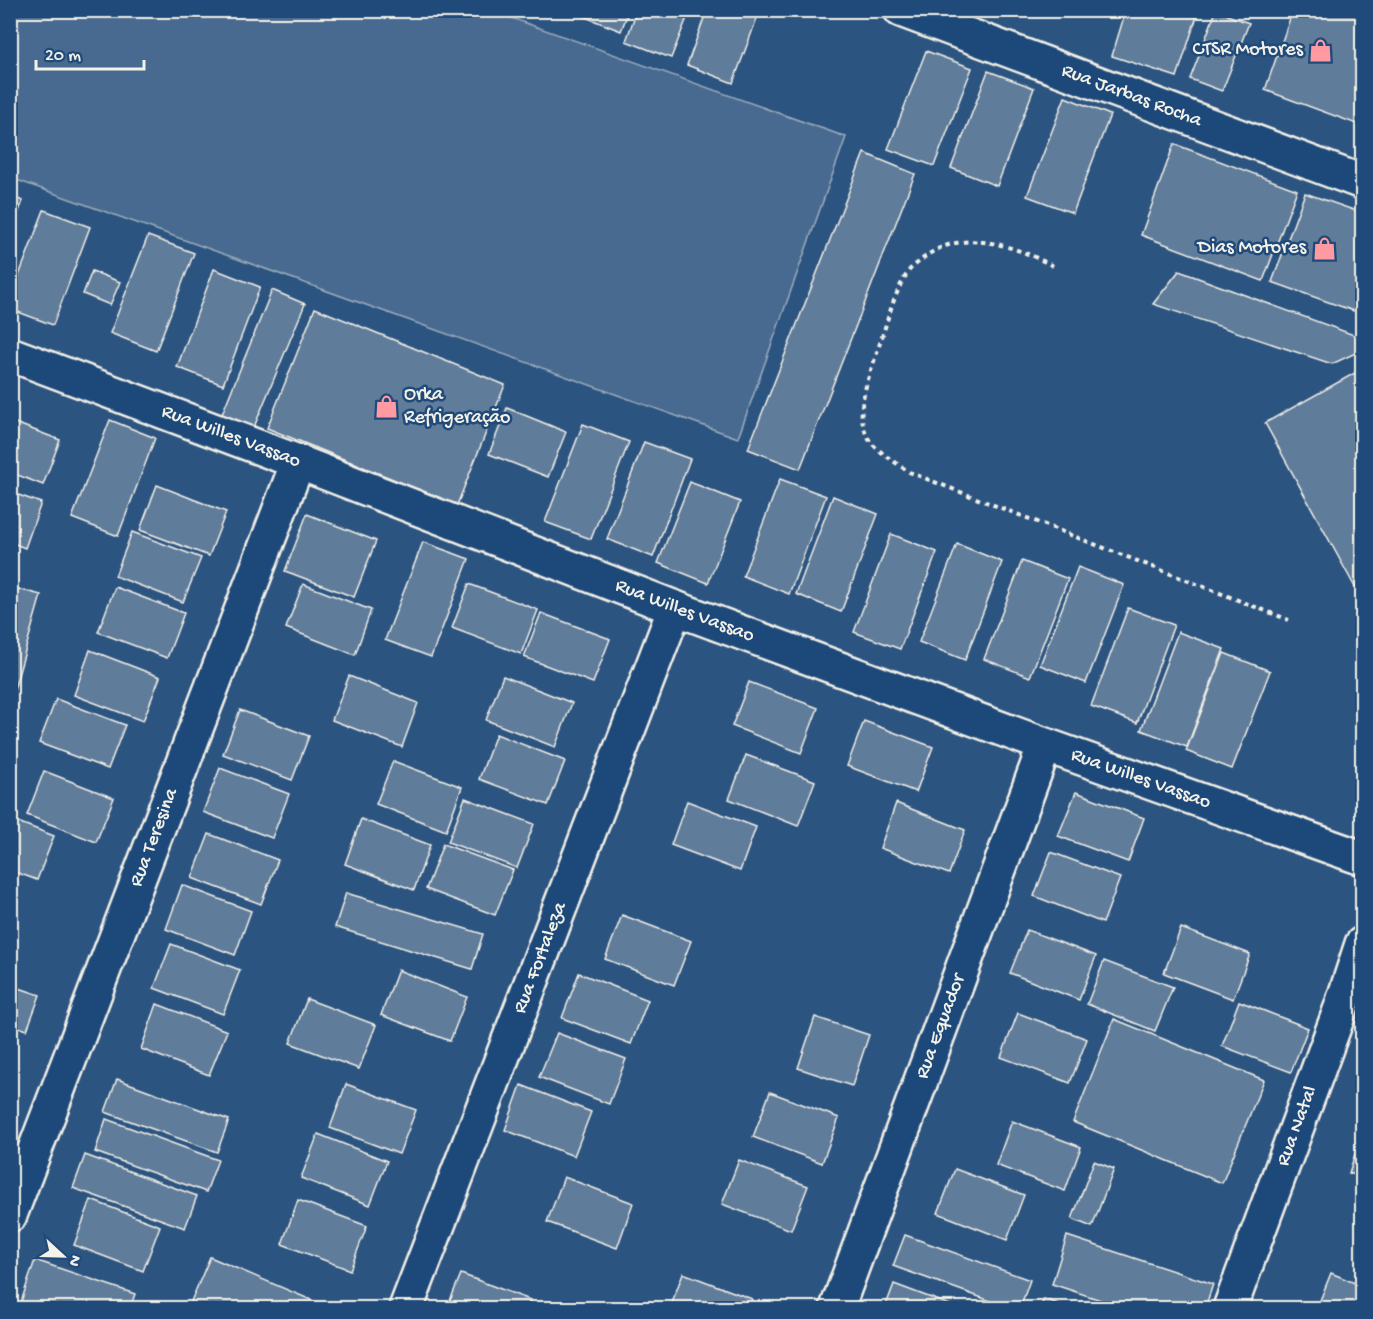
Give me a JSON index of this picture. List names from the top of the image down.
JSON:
{
  "streets": {
    "street": [
      "Rua Jarbas Rocha",
      "Rua Willes Vassao",
      "Rua Teresina",
      "Rua Fortaleza",
      "Rua Equador",
      "Rua Natal"
    ]
  },
  "crossings": [
    ["Rua Willes Vassao", "Rua Teresina"],
    ["Rua Willes Vassao", "Rua Fortaleza"],
    ["Rua Willes Vassao", "Rua Equador"]
  ],
  "places": {
    "shop": ["CTSR Motores", "Dias Motores", "Orka Refrigeração"]
  },
  "scale_bar": "20 m",
  "north": "right"
}
